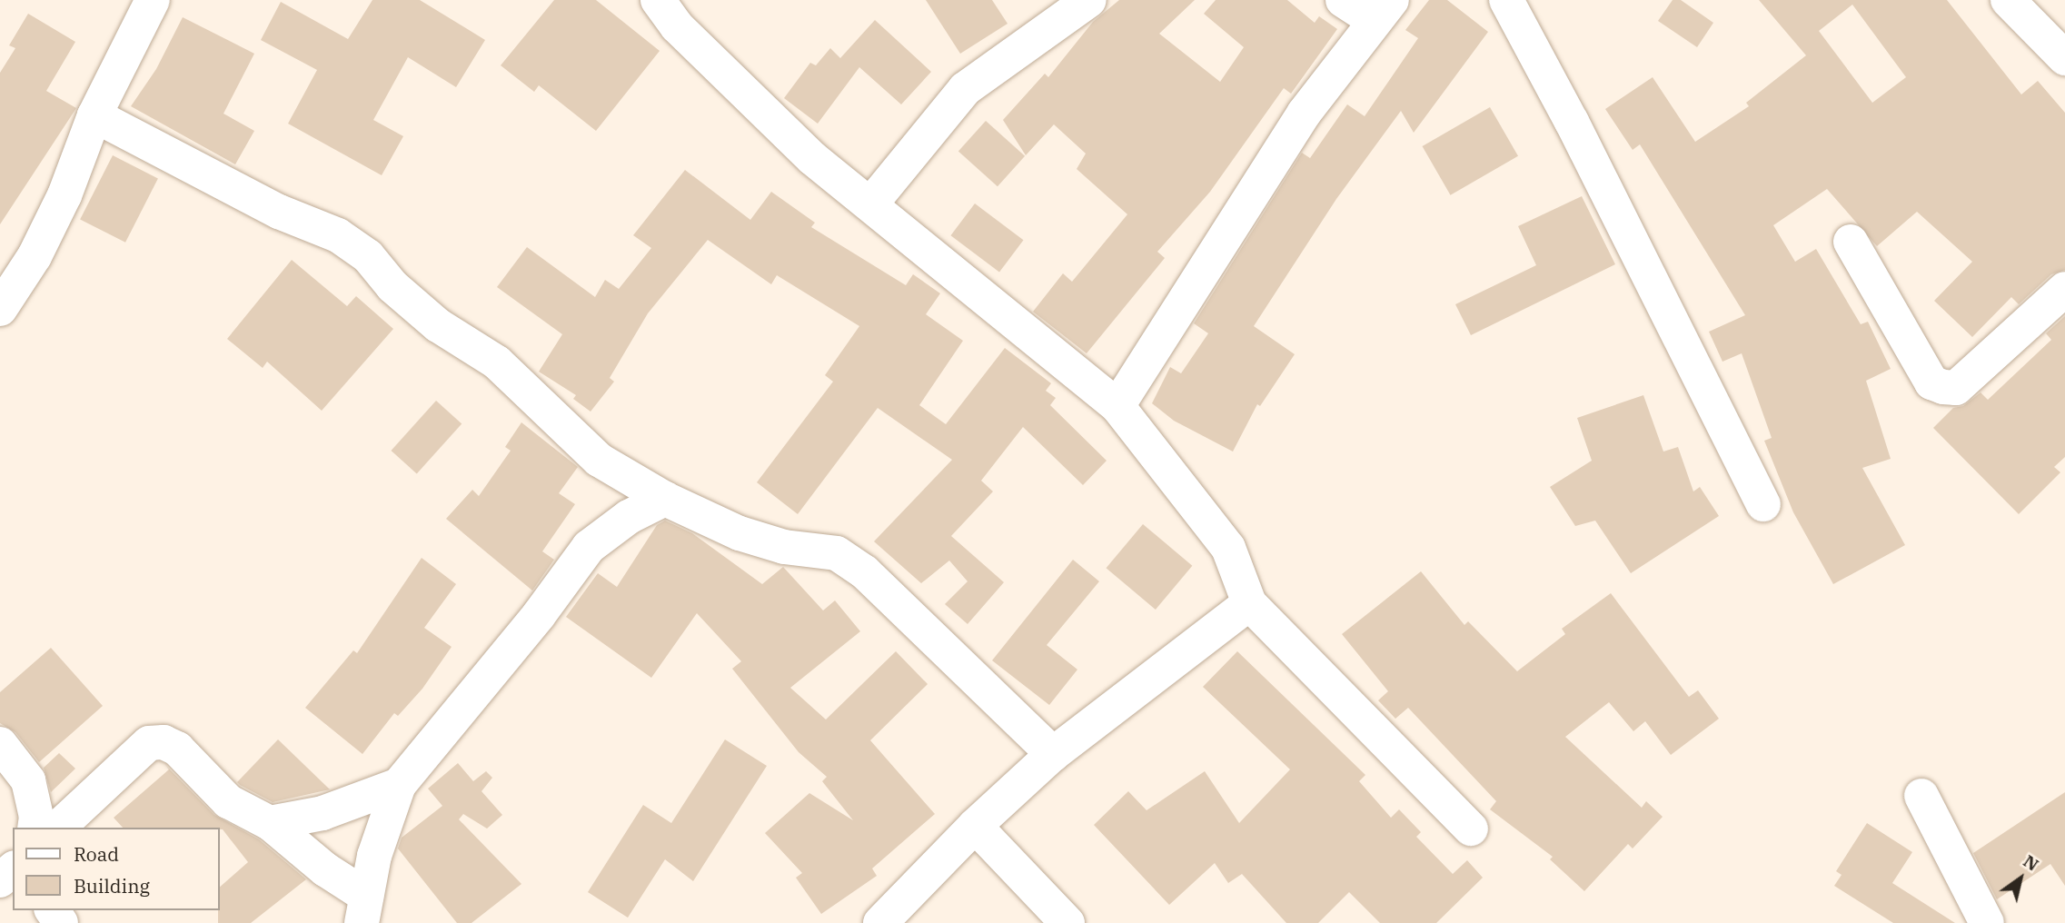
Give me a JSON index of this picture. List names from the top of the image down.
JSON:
{
  "legend": ["Road", "Building"],
  "north": "top right"
}
